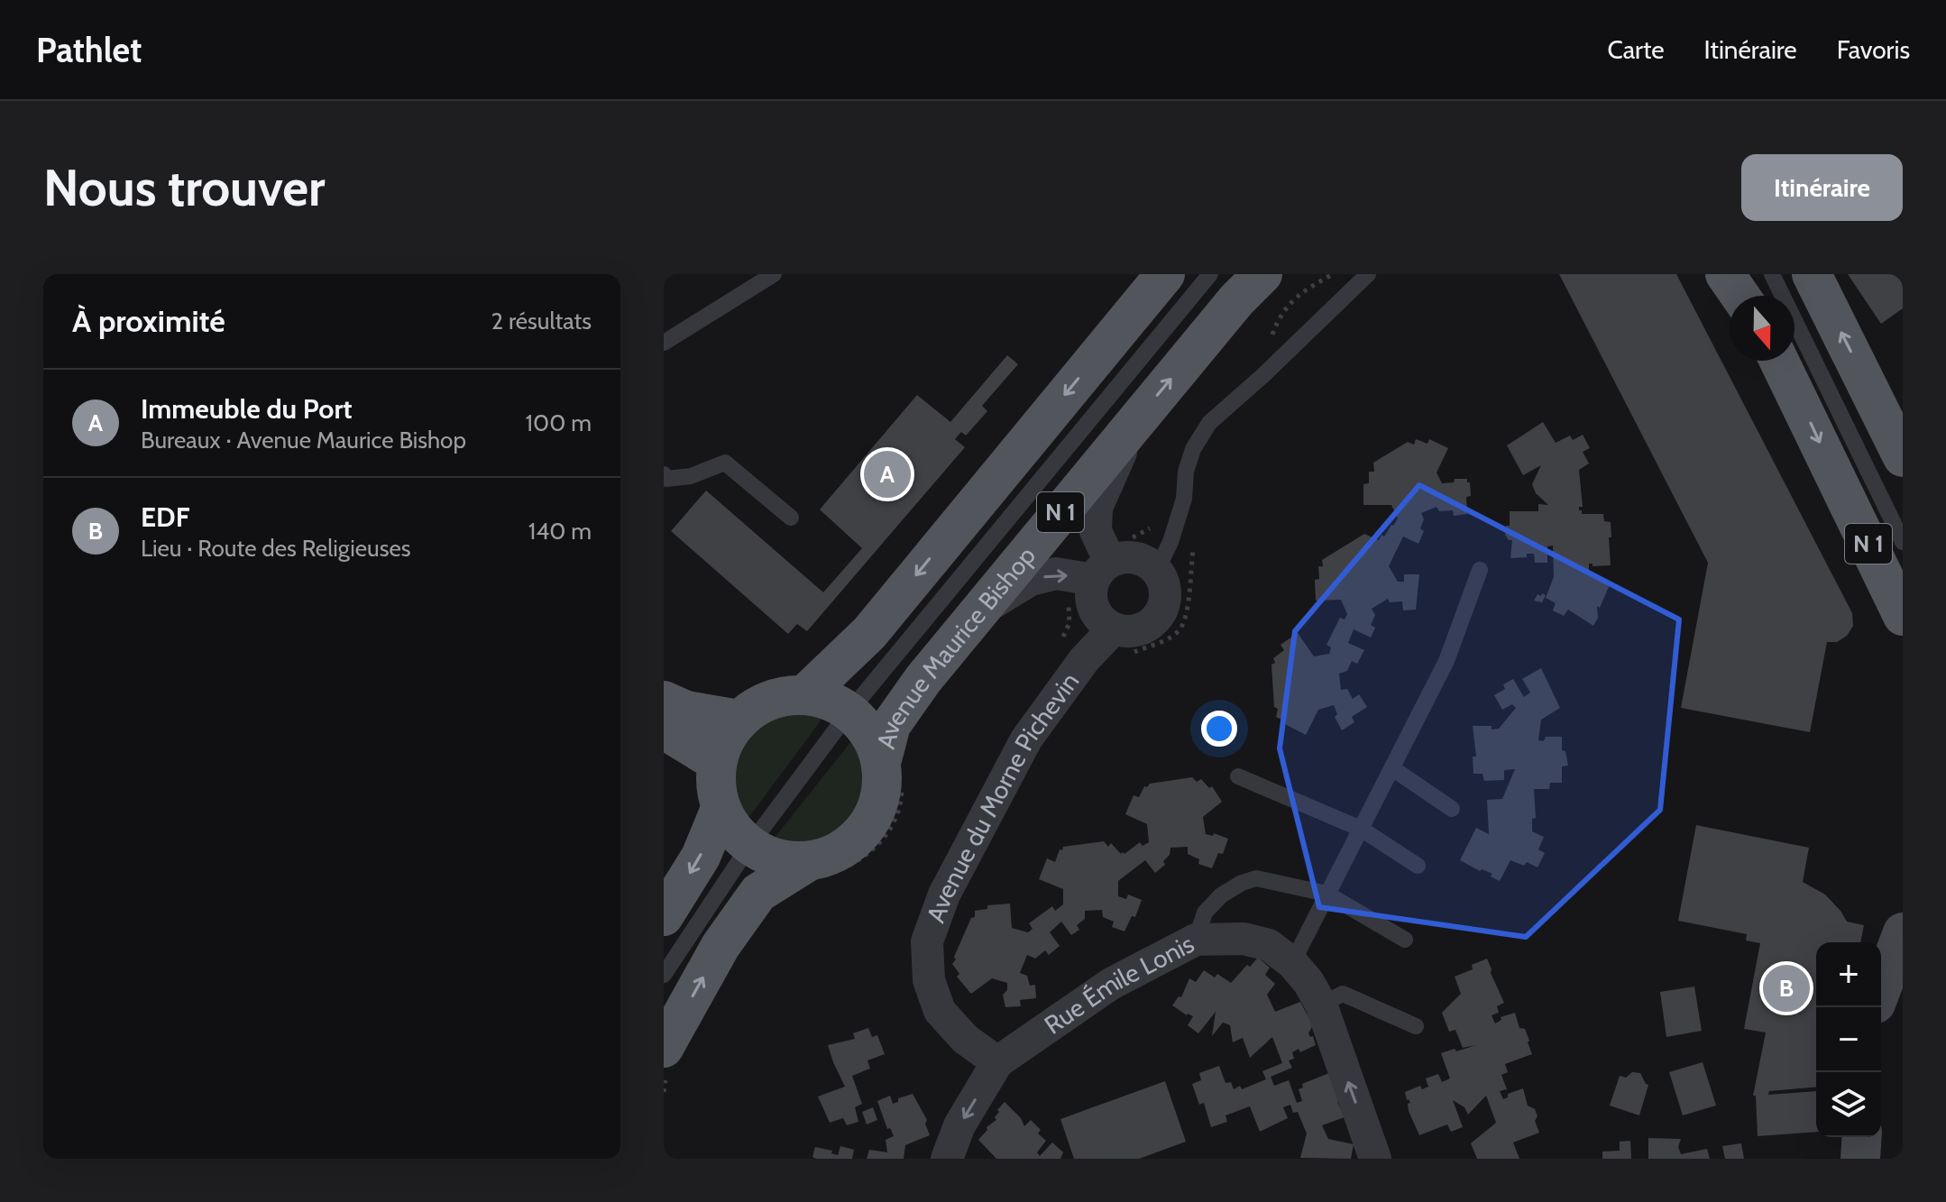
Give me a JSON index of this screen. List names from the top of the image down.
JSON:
{
  "streets": {
    "main road": ["N 1", "Avenue Maurice Bishop"],
    "street": ["Avenue du Morne Pichevin", "Rue Émile Lonis"]
  },
  "crossings": [
    ["Avenue du Morne Pichevin", "Rue Émile Lonis"]
  ],
  "north": "bottom",
  "page": {
    "header": "Pathlet",
    "nav": ["Carte", "Itinéraire", "Favoris"],
    "buttons": "Itinéraire",
    "title": "Nous trouver",
    "heading": ["À proximité", "2 résultats"],
    "list": [
      {
        "mark": "A",
        "name": "Immeuble du Port",
        "note": "Bureaux · Avenue Maurice Bishop",
        "value": "100 m"
      },
      {
        "mark": "B",
        "name": "EDF",
        "note": "Lieu · Route des Religieuses",
        "value": "140 m"
      }
    ],
    "pins": ["A", "B"],
    "map_buttons": ["+", "−"]
  }
}
